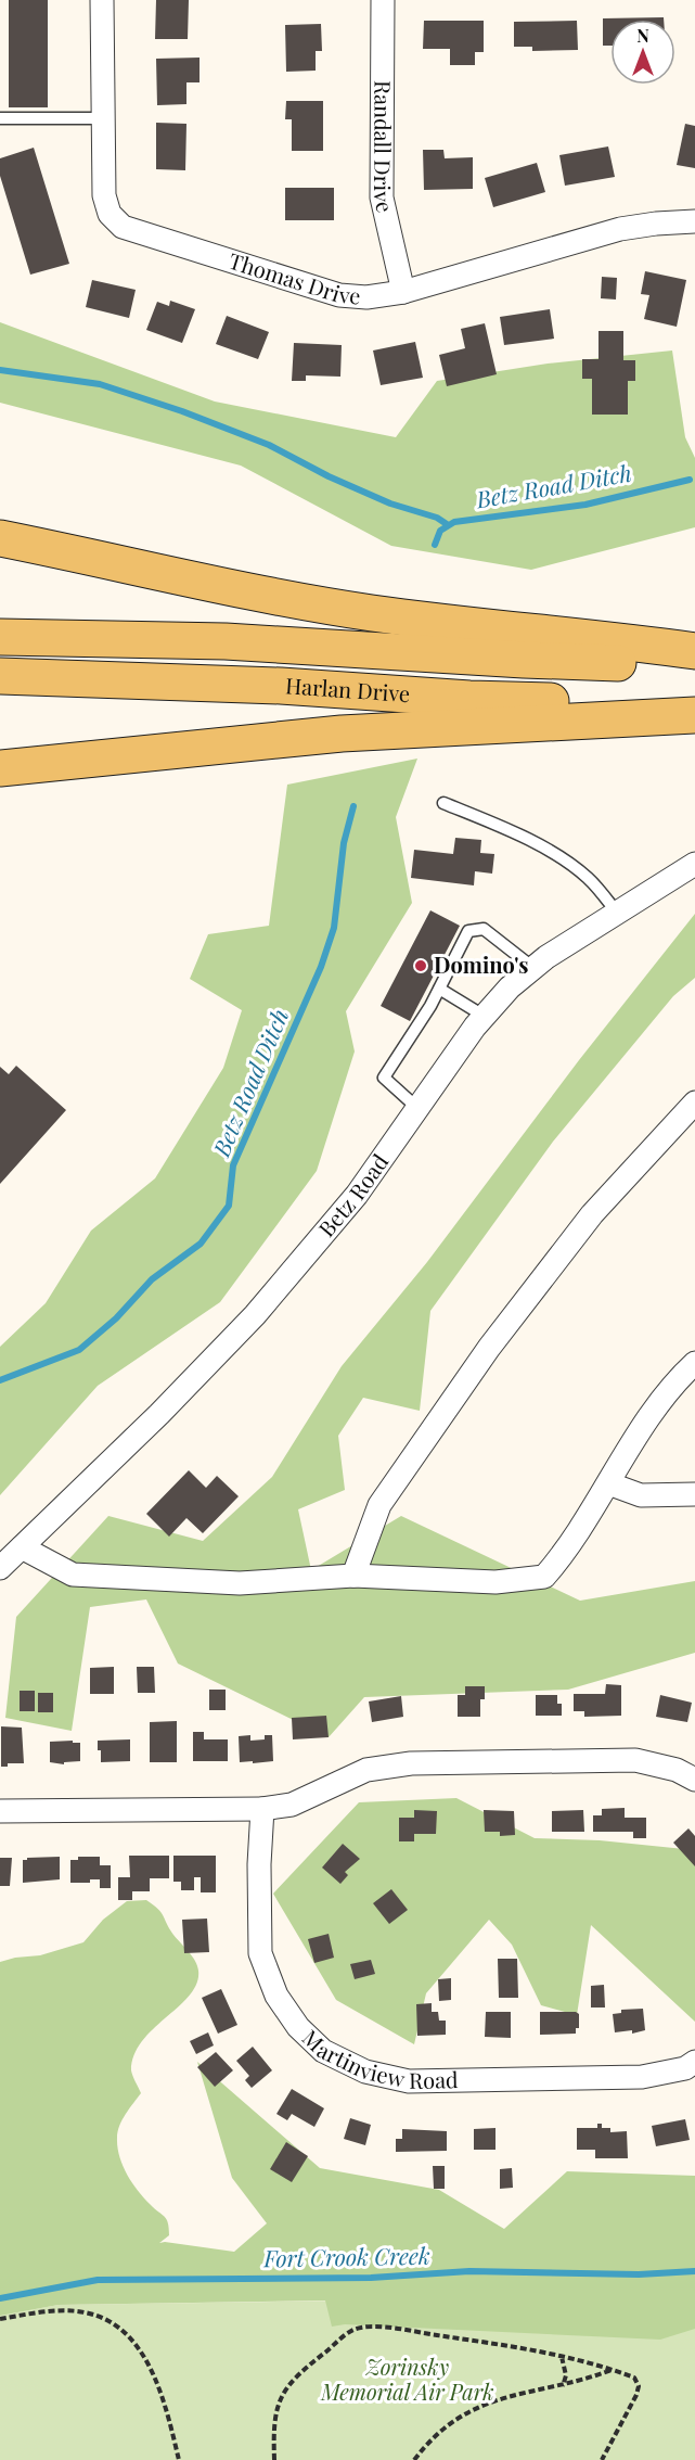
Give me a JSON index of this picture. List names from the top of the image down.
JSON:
{
  "streets": {
    "main road": ["Harlan Drive"],
    "street": [
      "Randall Drive",
      "Thomas Drive",
      "Betz Road",
      "Martinview Road"
    ]
  },
  "crossings": [
    ["Randall Drive", "Thomas Drive"]
  ],
  "water": ["Betz Road Ditch", "Fort Crook Creek"],
  "parks": ["Zorinsky Memorial Air Park"],
  "places": ["Domino's"],
  "north": "top"
}
